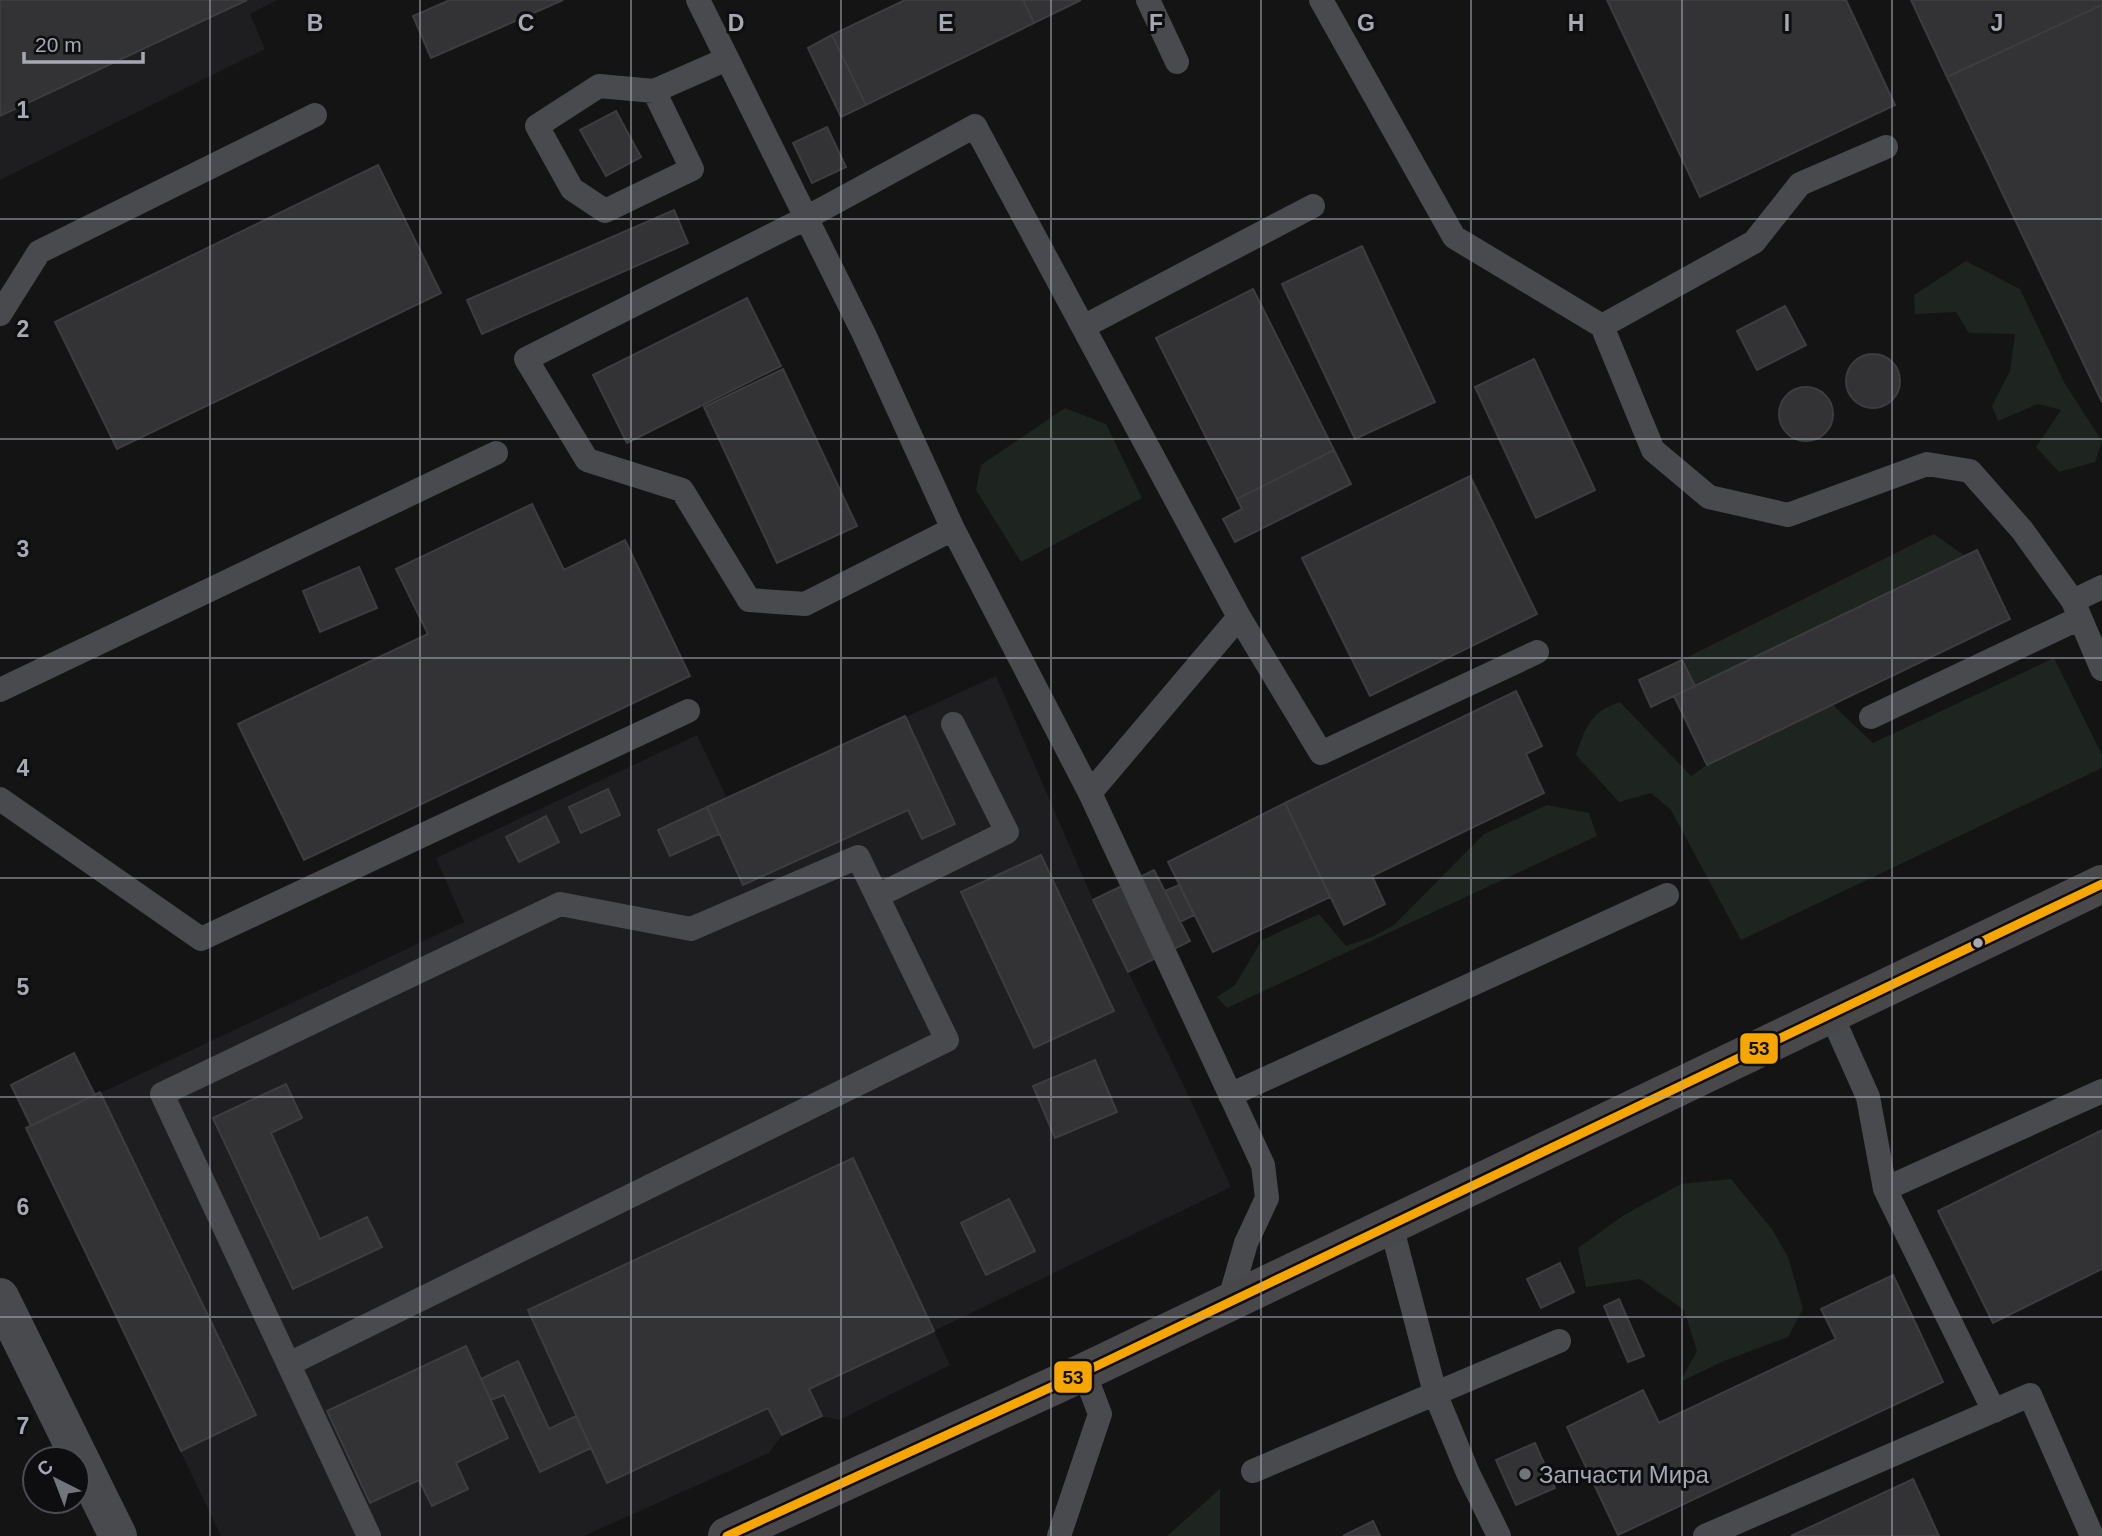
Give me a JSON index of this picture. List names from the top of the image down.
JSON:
{
  "places": ["Запчасти Мира"],
  "lines": ["transit line 53"],
  "scale_bar": "20 m",
  "north": "top left",
  "grid": {
    "columns": [
      "B",
      "C",
      "D",
      "E",
      "F",
      "G",
      "H",
      "I",
      "J"
    ],
    "rows": [
      "1",
      "2",
      "3",
      "4",
      "5",
      "6",
      "7"
    ]
  }
}
